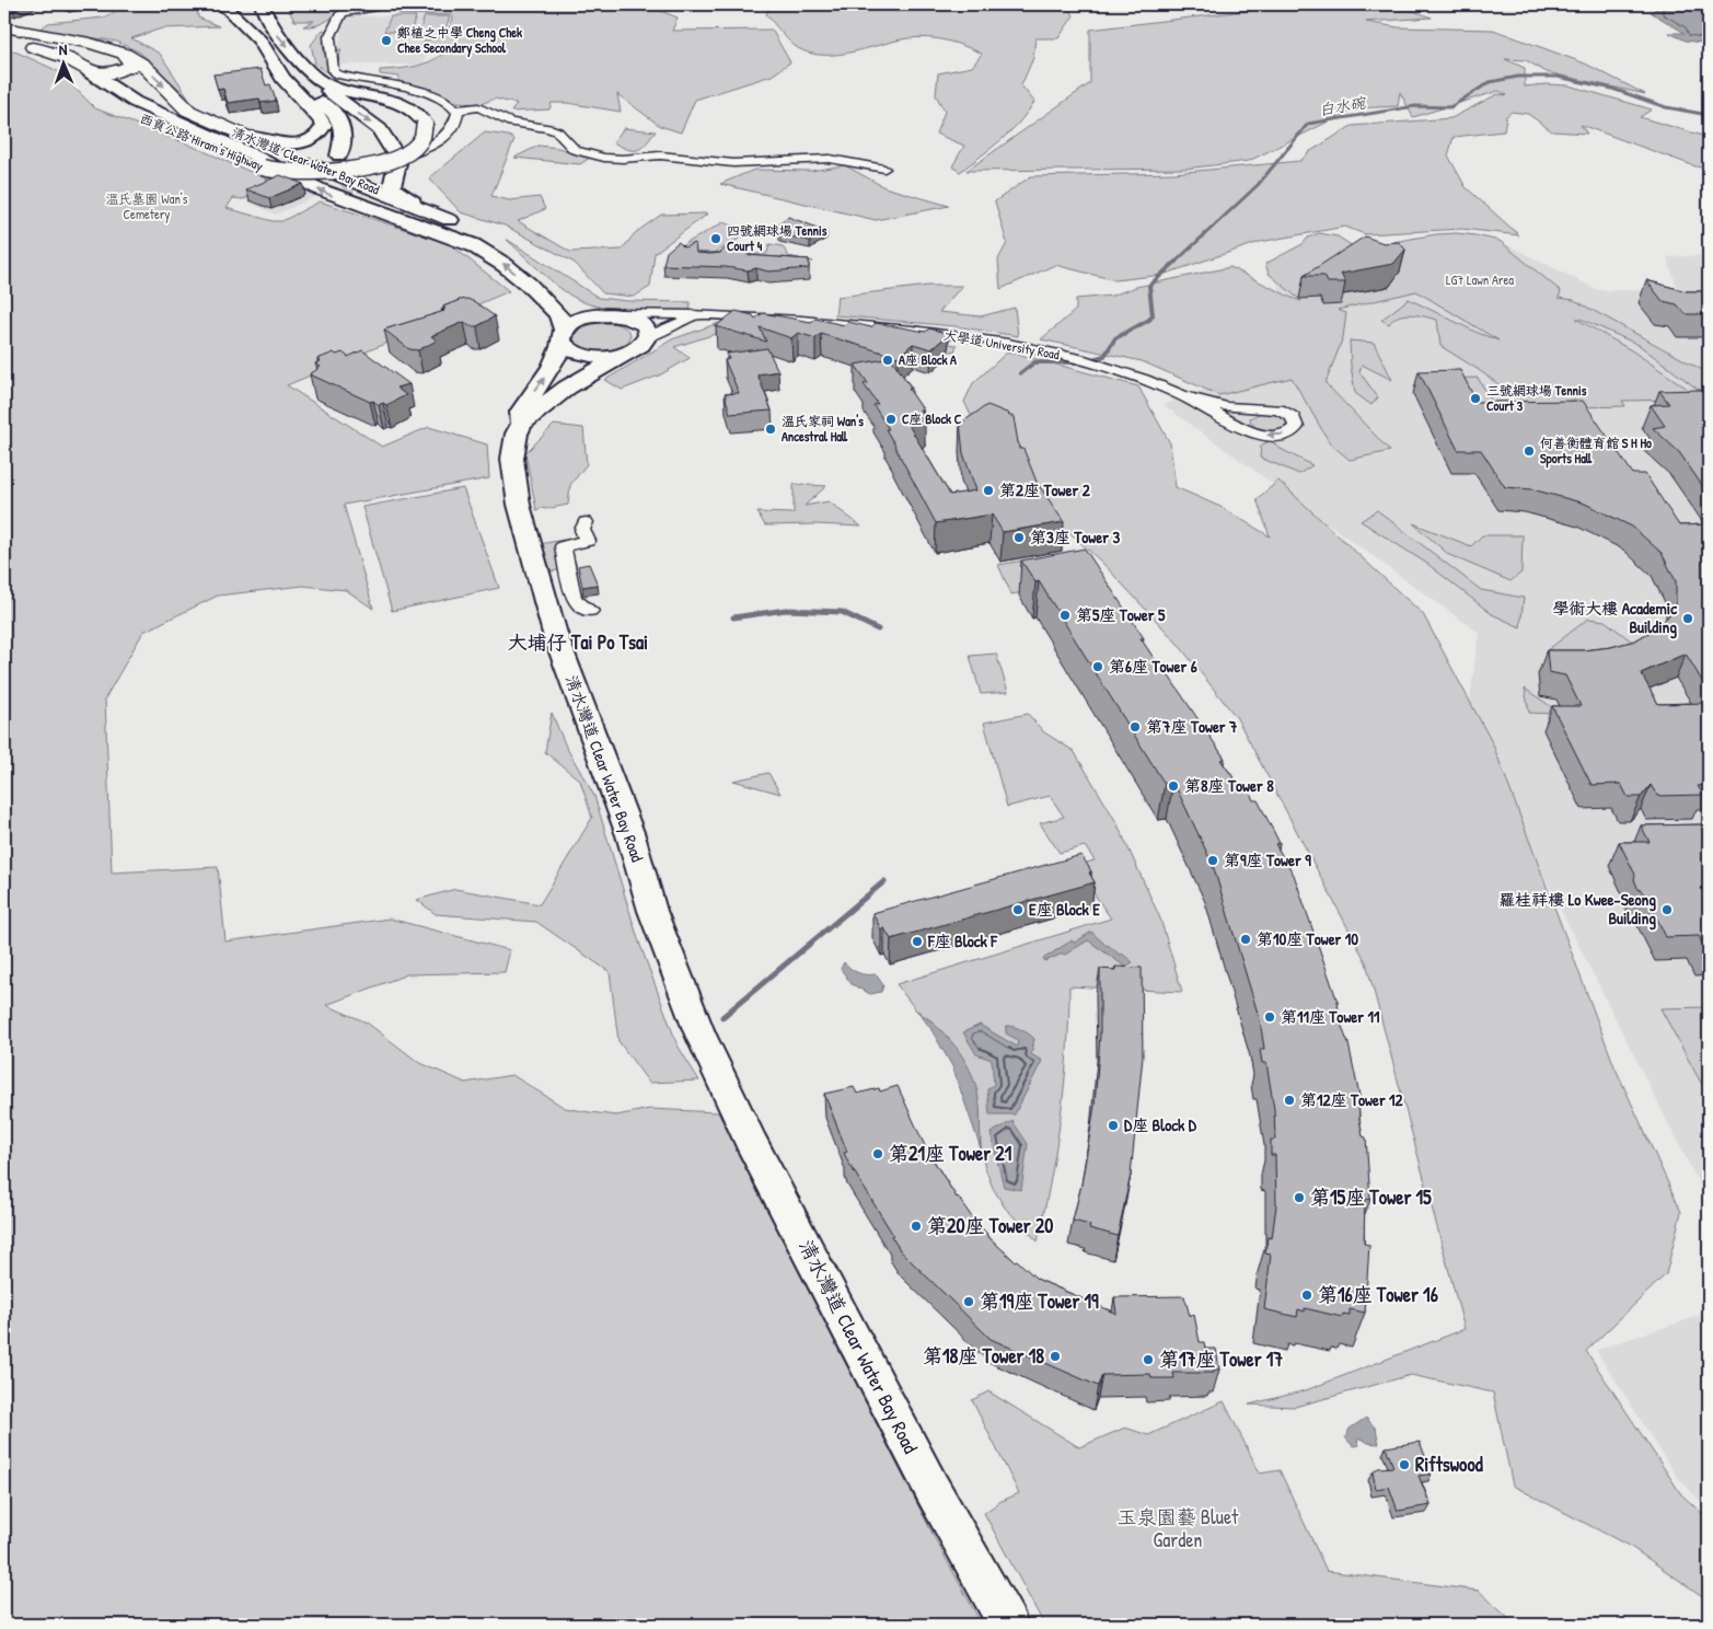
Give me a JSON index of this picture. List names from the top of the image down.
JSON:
{
  "streets": {
    "main road": ["西貢公路 Hiram's Highway", "清水灣道 Clear Water Bay Road"],
    "street": ["大學道 University Road"]
  },
  "crossings": [
    ["西貢公路 Hiram's Highway", "清水灣道 Clear Water Bay Road"],
    ["清水灣道 Clear Water Bay Road", "大學道 University Road"]
  ],
  "districts": ["大埔仔 Tai Po Tsai"],
  "water": ["白水碗"],
  "parks": ["溫氏墓園 Wan's Cemetery", "LG7 Lawn Area", "玉泉園藝 Bluet Garden"],
  "places": [
    "鄭植之中學 Cheng Chek Chee Secondary School",
    "四號網球場 Tennis Court 4",
    "A座 Block A",
    "三號網球場 Tennis Court 3",
    "C座 Block C",
    "溫氏家祠 Wan's Ancestral Hall",
    "何善衡體育館 S H Ho Sports Hall",
    "第2座 Tower 2",
    "第3座 Tower 3",
    "第5座 Tower 5",
    "學術大樓 Academic Building",
    "第6座 Tower 6",
    "第7座 Tower 7",
    "第8座 Tower 8",
    "第9座 Tower 9",
    "E座 Block E",
    "羅桂祥樓 Lo Kwee-Seong Building",
    "第10座 Tower 10",
    "F座 Block F",
    "第11座 Tower 11",
    "第12座 Tower 12",
    "D座 Block D",
    "第21座 Tower 21",
    "第15座 Tower 15",
    "第20座 Tower 20",
    "第16座 Tower 16",
    "第19座 Tower 19",
    "第18座 Tower 18",
    "第17座 Tower 17",
    "Riftswood"
  ],
  "north": "top"
}
